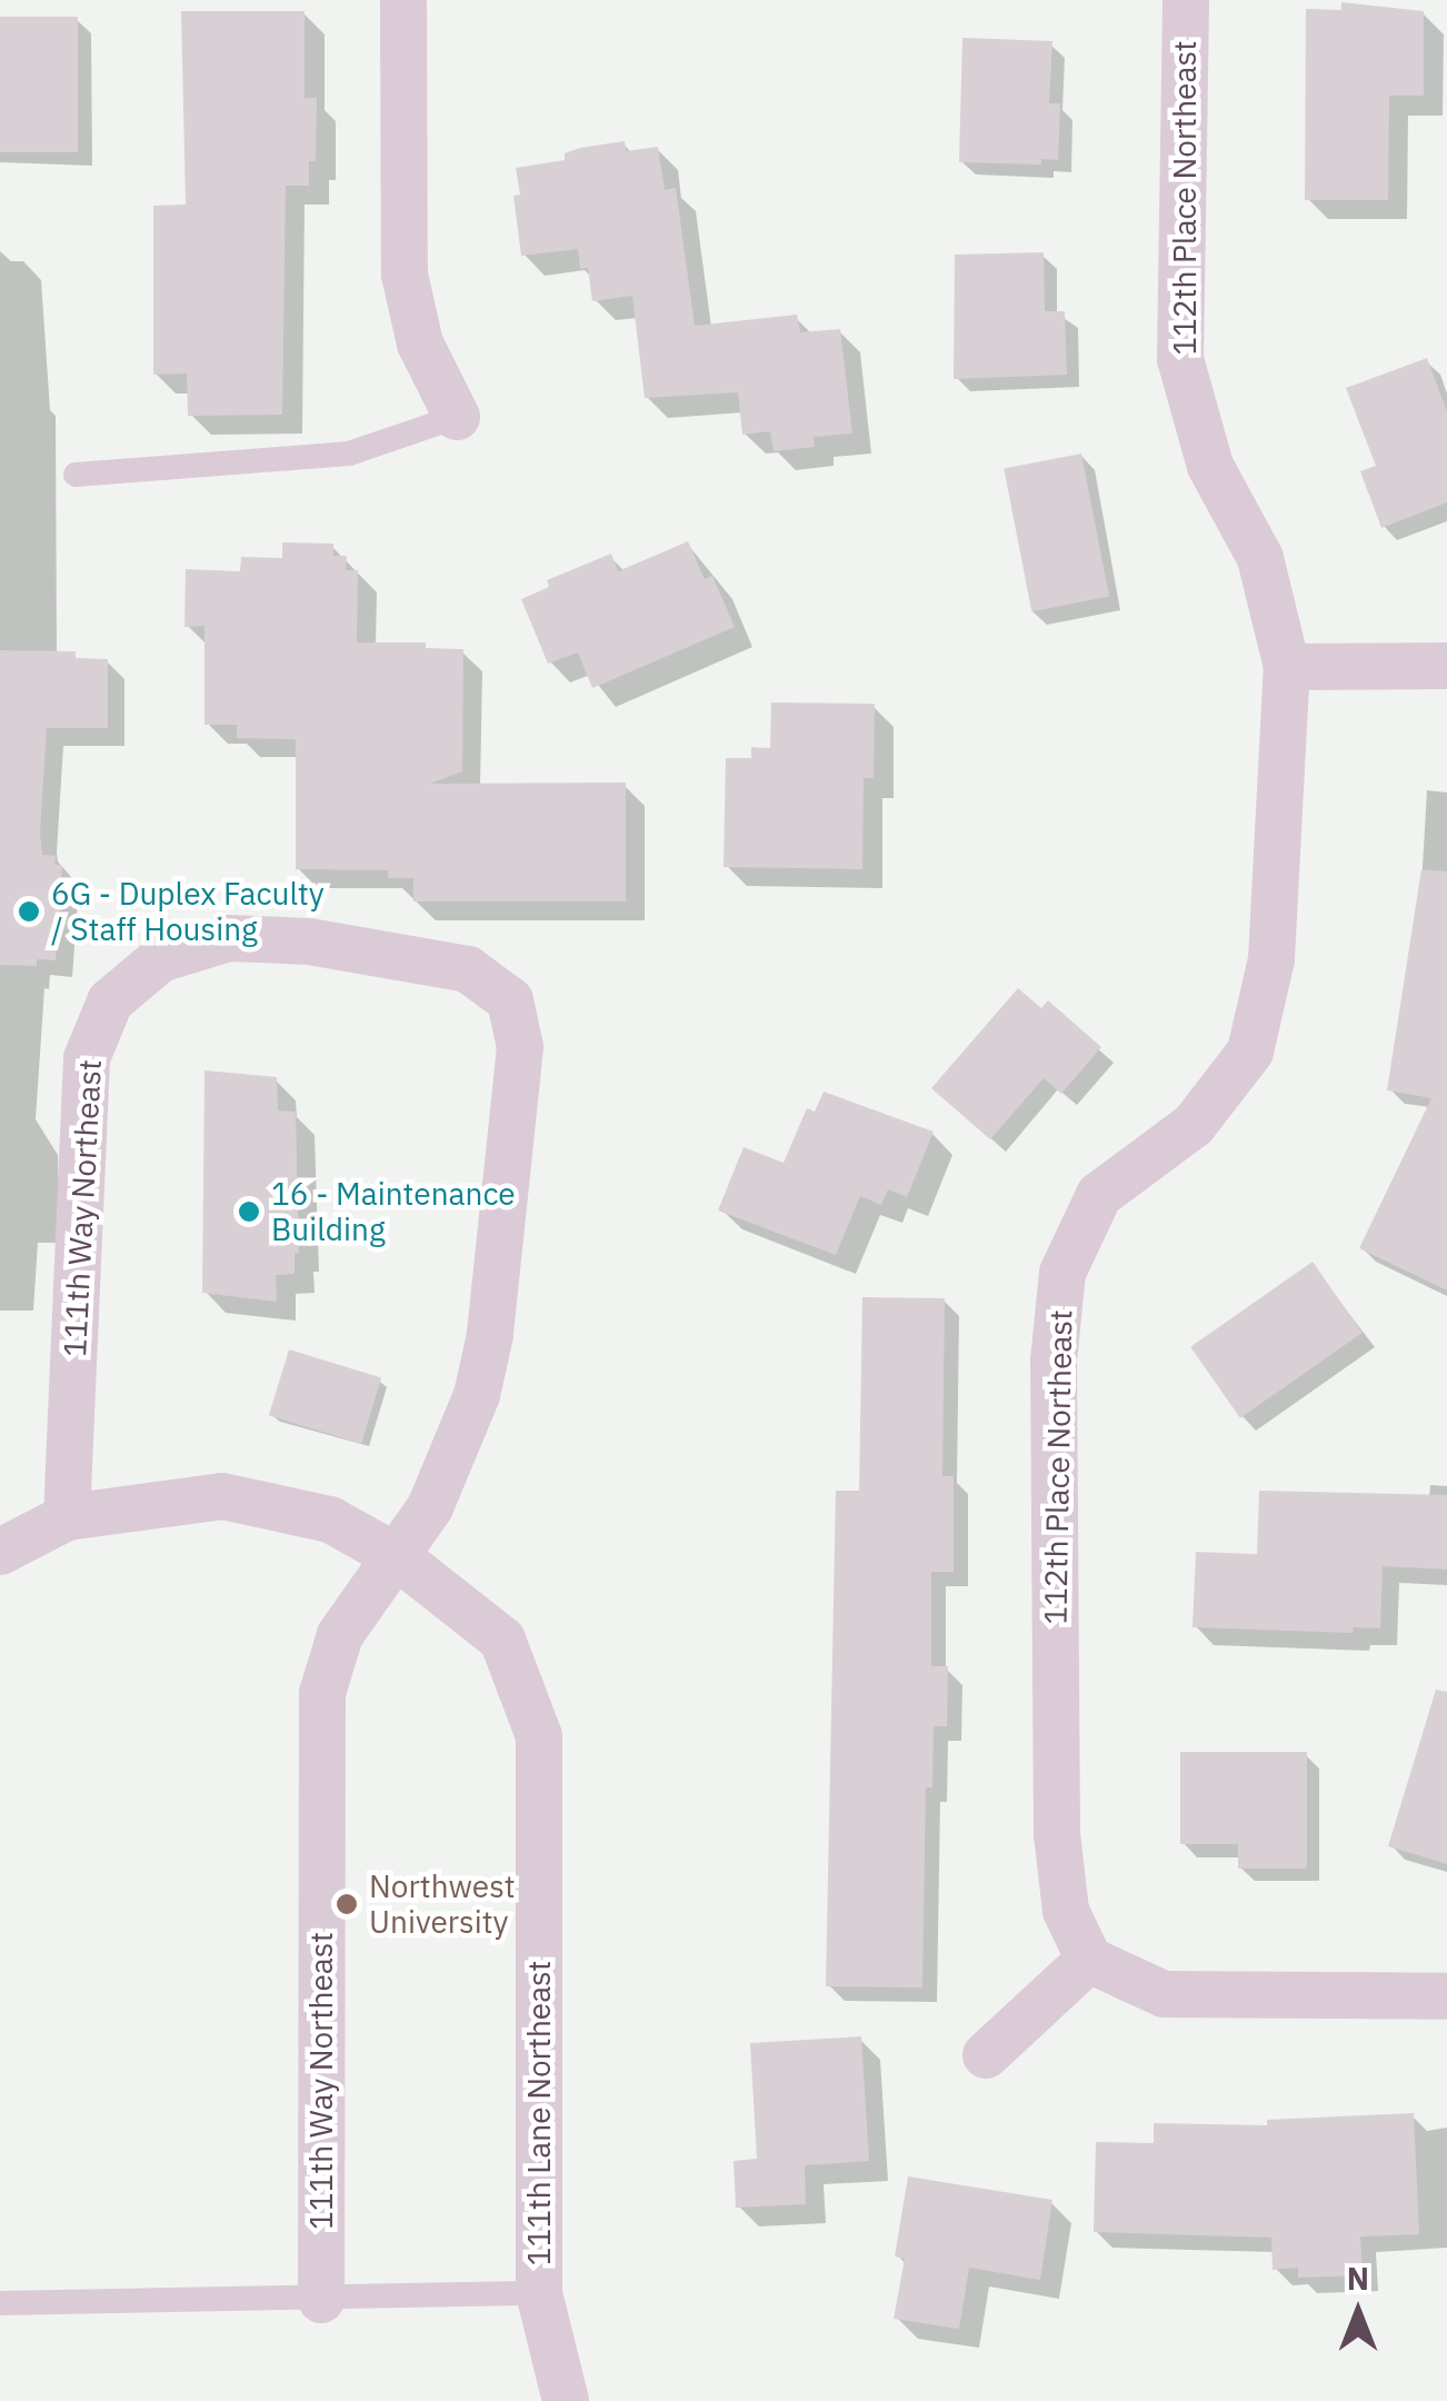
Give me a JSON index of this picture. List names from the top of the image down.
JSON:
{
  "streets": {
    "street": ["112th Place Northeast", "111th Way Northeast", "111th Lane Northeast"]
  },
  "crossings": [
    ["111th Way Northeast", "111th Lane Northeast"]
  ],
  "places": ["6G - Duplex Faculty / Staff Housing", "16 - Maintenance Building", "Northwest University"],
  "north": "top"
}
